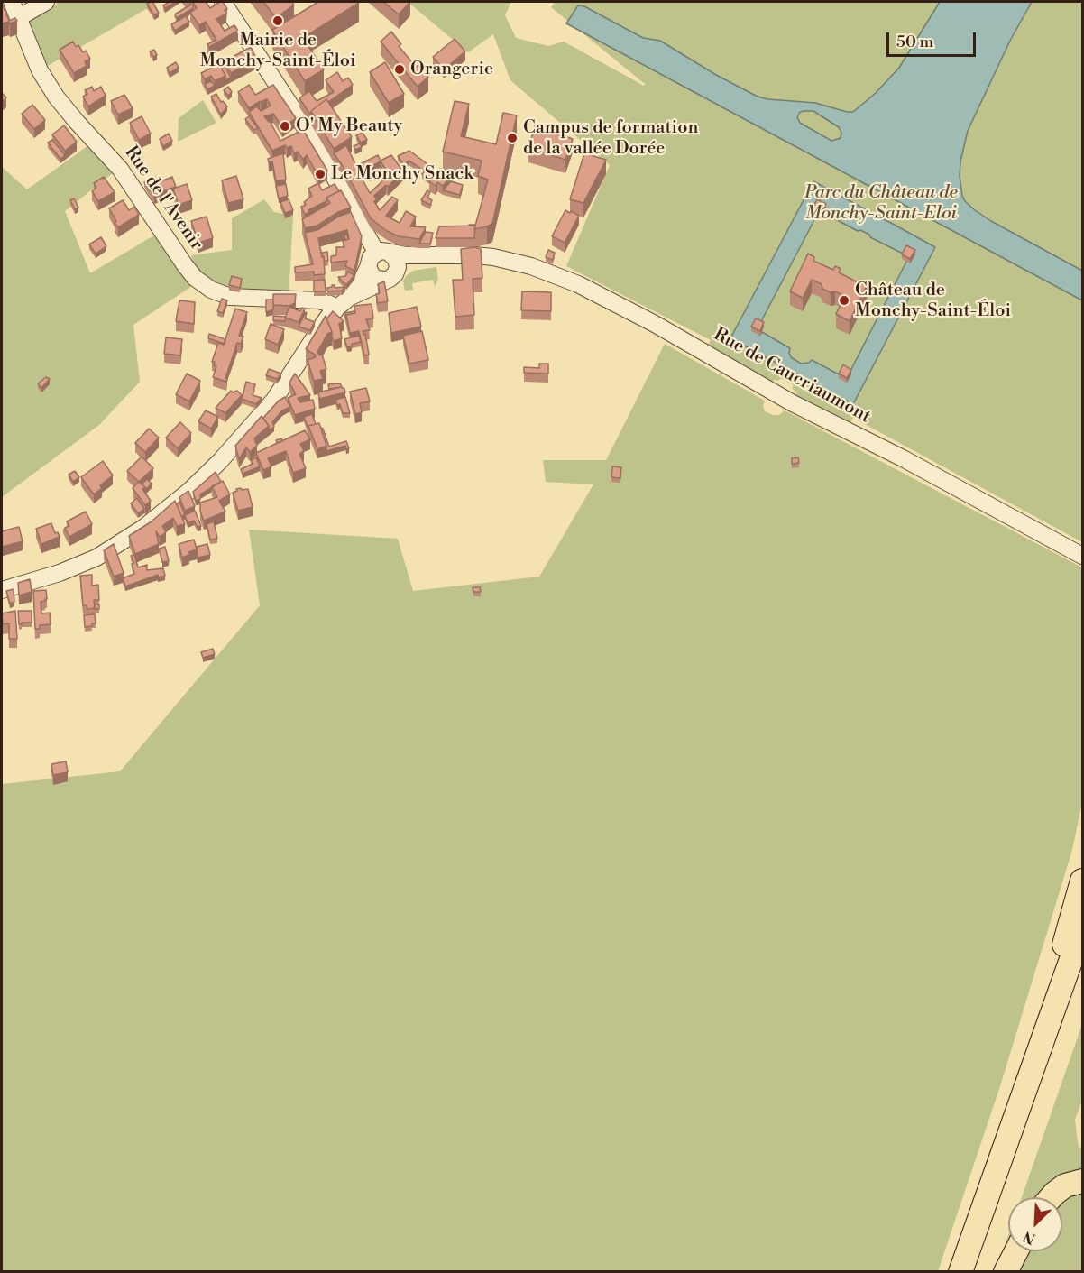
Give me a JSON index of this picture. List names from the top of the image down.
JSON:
{
  "streets": {
    "street": ["Rue de l'Avenir", "Rue de Caucriaumont"]
  },
  "parks": ["Parc du Château de Monchy-Saint-Eloi"],
  "places": [
    "Mairie de Monchy-Saint-Éloi",
    "Orangerie",
    "O' My Beauty",
    "Campus de formation de la vallée Dorée",
    "Le Monchy Snack",
    "Château de Monchy-Saint-Éloi"
  ],
  "scale_bar": "50 m",
  "north": "bottom left"
}
